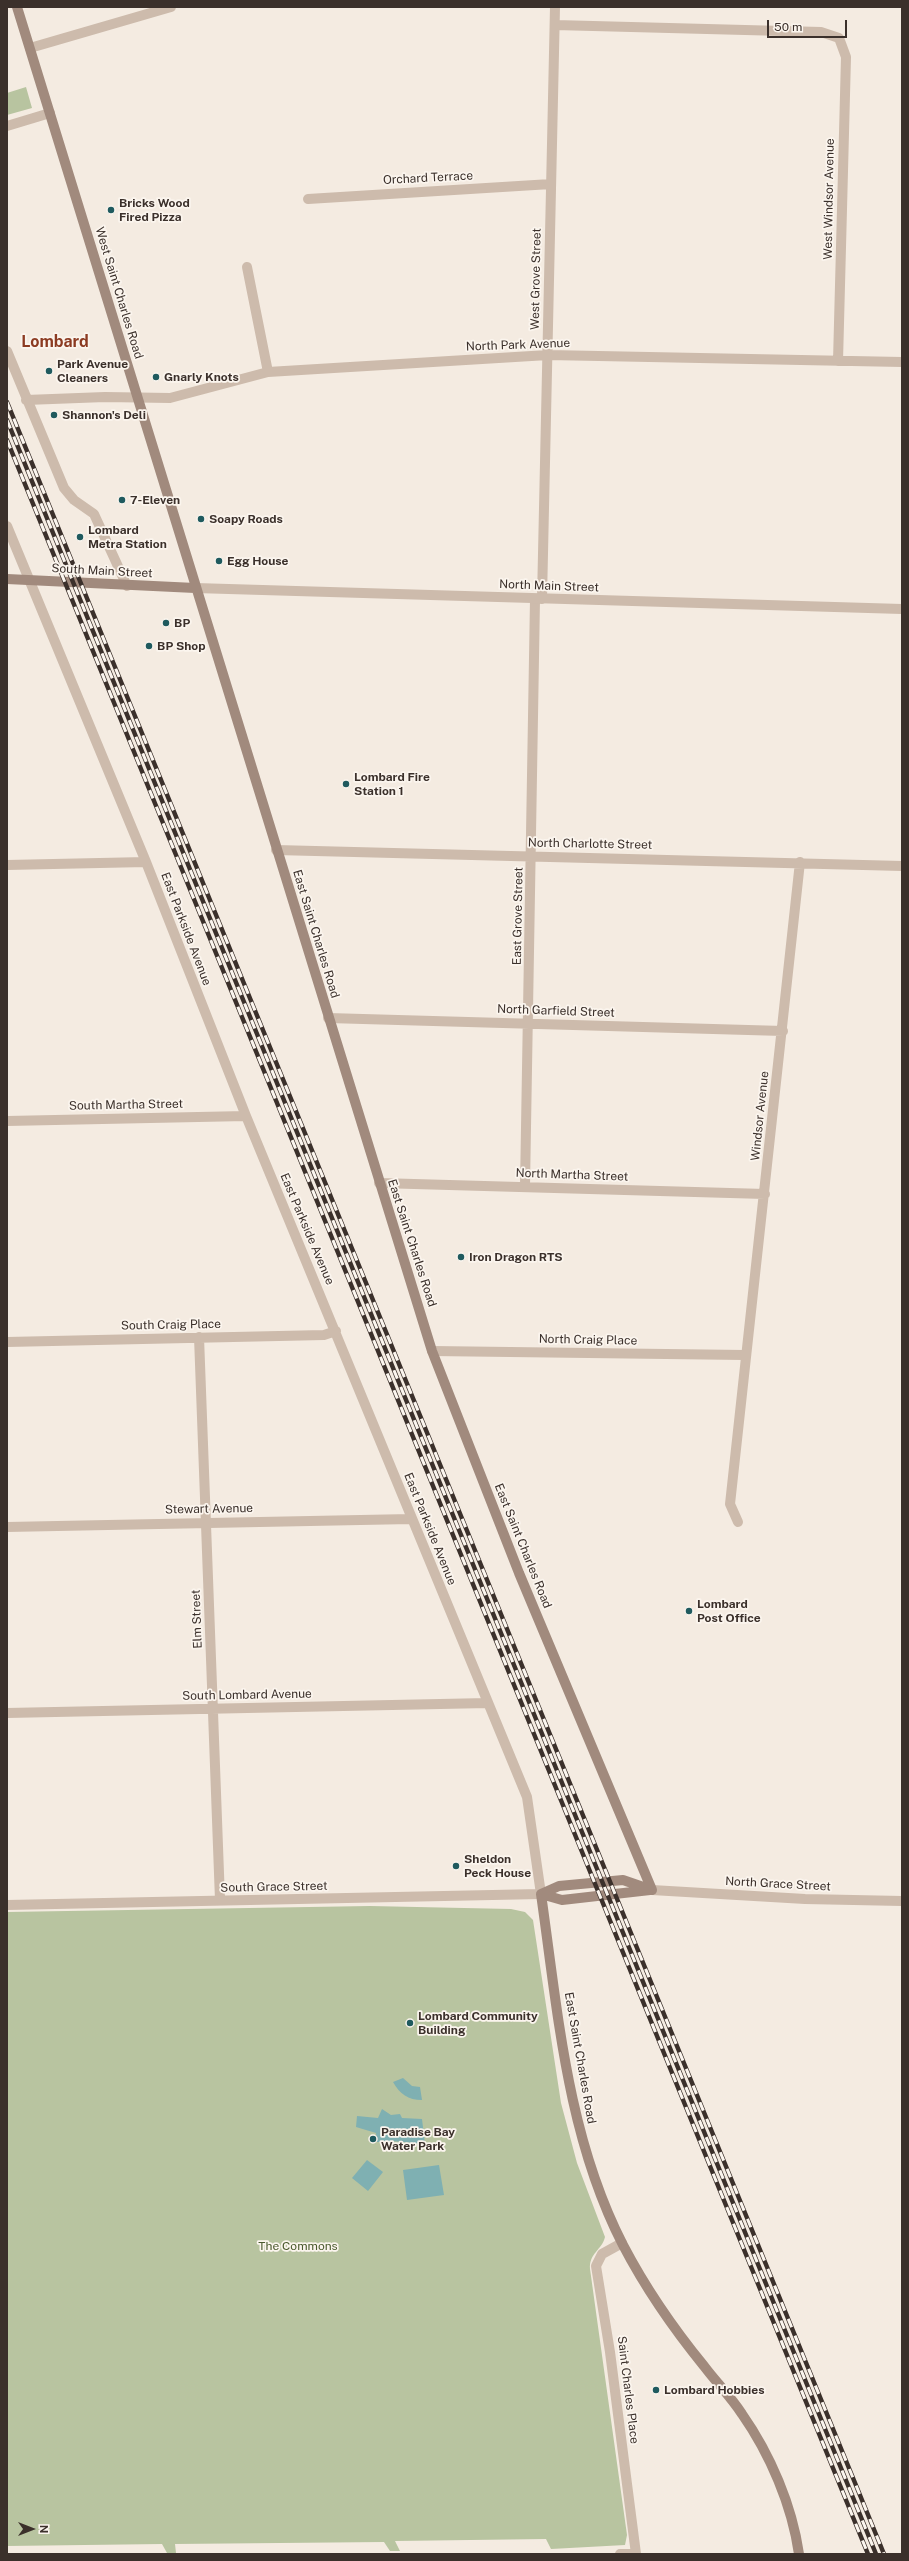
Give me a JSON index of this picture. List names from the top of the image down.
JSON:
{
  "streets": {
    "main road": [
      "West Saint Charles Road",
      "South Main Street",
      "East Saint Charles Road",
      "North Grace Street"
    ],
    "street": [
      "Orchard Terrace",
      "West Windsor Avenue",
      "West Grove Street",
      "North Park Avenue",
      "North Main Street",
      "North Charlotte Street",
      "East Grove Street",
      "East Parkside Avenue",
      "North Garfield Street",
      "South Martha Street",
      "Windsor Avenue",
      "North Martha Street",
      "South Craig Place",
      "North Craig Place",
      "Stewart Avenue",
      "Elm Street",
      "South Lombard Avenue",
      "South Grace Street",
      "Saint Charles Place"
    ]
  },
  "crossings": [
    ["Orchard Terrace", "West Grove Street"],
    ["West Windsor Avenue", "West Grove Street"],
    ["West Windsor Avenue", "North Park Avenue"],
    ["West Grove Street", "North Park Avenue"],
    ["West Grove Street", "North Main Street"],
    ["West Grove Street", "East Grove Street"],
    ["West Saint Charles Road", "North Park Avenue"],
    ["West Saint Charles Road", "South Main Street"],
    ["West Saint Charles Road", "North Main Street"],
    ["West Saint Charles Road", "East Saint Charles Road"],
    ["South Main Street", "North Main Street"],
    ["South Main Street", "East Parkside Avenue"],
    ["South Main Street", "East Saint Charles Road"],
    ["North Main Street", "East Grove Street"],
    ["North Main Street", "East Saint Charles Road"],
    ["North Charlotte Street", "East Grove Street"],
    ["North Charlotte Street", "East Saint Charles Road"],
    ["North Charlotte Street", "Windsor Avenue"],
    ["East Grove Street", "North Garfield Street"],
    ["East Grove Street", "North Martha Street"],
    ["East Parkside Avenue", "East Saint Charles Road"],
    ["East Parkside Avenue", "South Martha Street"],
    ["East Parkside Avenue", "South Craig Place"],
    ["East Parkside Avenue", "Stewart Avenue"],
    ["East Parkside Avenue", "South Lombard Avenue"],
    ["East Parkside Avenue", "North Grace Street"],
    ["East Parkside Avenue", "South Grace Street"],
    ["East Saint Charles Road", "North Garfield Street"],
    ["East Saint Charles Road", "North Martha Street"],
    ["East Saint Charles Road", "North Craig Place"],
    ["East Saint Charles Road", "North Grace Street"],
    ["East Saint Charles Road", "South Grace Street"],
    ["East Saint Charles Road", "Saint Charles Place"],
    ["North Garfield Street", "Windsor Avenue"],
    ["Windsor Avenue", "North Martha Street"],
    ["Windsor Avenue", "North Craig Place"],
    ["South Craig Place", "Elm Street"],
    ["Stewart Avenue", "Elm Street"],
    ["Elm Street", "South Lombard Avenue"],
    ["Elm Street", "South Grace Street"],
    ["North Grace Street", "South Grace Street"]
  ],
  "districts": ["Lombard"],
  "parks": ["The Commons"],
  "places": [
    "Bricks Wood Fired Pizza",
    "Park Avenue Cleaners",
    "Gnarly Knots",
    "Shannon's Deli",
    "7-Eleven",
    "Soapy Roads",
    "Lombard Metra Station",
    "Egg House",
    "BP",
    "BP Shop",
    "Lombard Fire Station 1",
    "Iron Dragon RTS",
    "Lombard Post Office",
    "Sheldon Peck House",
    "Lombard Community Building",
    "Paradise Bay Water Park",
    "Lombard Hobbies"
  ],
  "scale_bar": "50 m",
  "north": "right"
}
